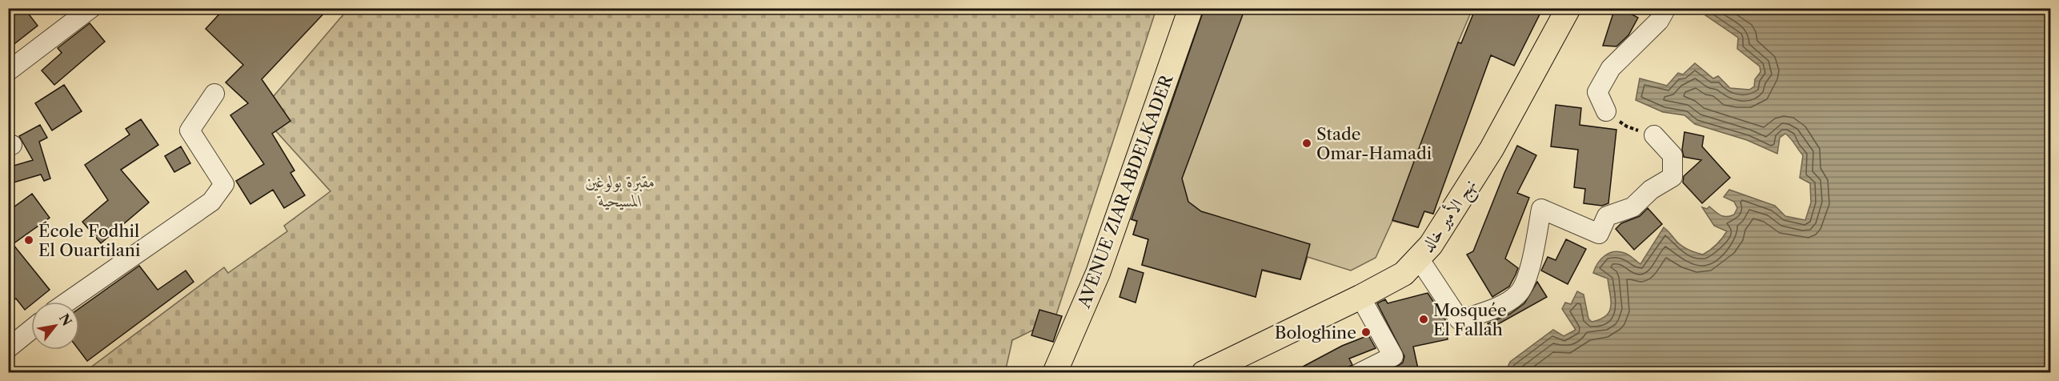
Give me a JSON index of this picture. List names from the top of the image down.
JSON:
{
  "streets": {
    "main road": ["AVENUE ZIAR ABDELKADER", "نهج الأمير خالد"]
  },
  "parks": ["مقبرة بولوغين المسيحية"],
  "places": [
    "Stade Omar-Hamadi",
    "École Fodhil El Ouartilani",
    "Mosquée El Fallah",
    "Bologhine"
  ],
  "north": "top right"
}
